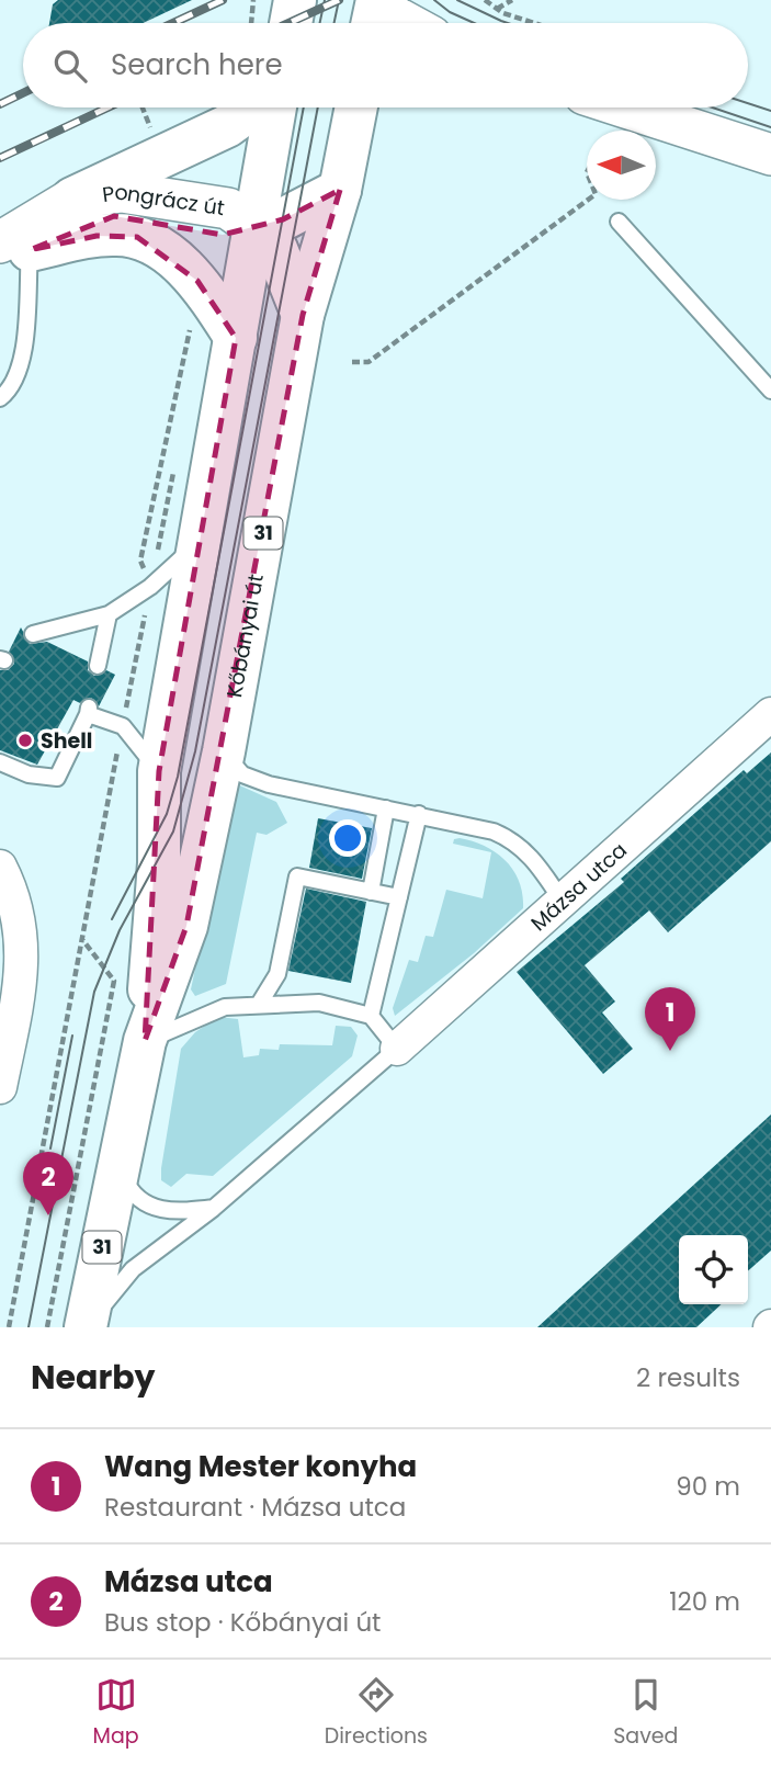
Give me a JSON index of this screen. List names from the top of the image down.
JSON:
{
  "streets": {
    "main road": ["31", "Kőbányai út"],
    "street": ["Pongrácz út", "Mázsa utca"]
  },
  "crossings": [
    ["Pongrácz út", "Kőbányai út"]
  ],
  "places": ["Shell"],
  "north": "left",
  "page": {
    "search": "Search here",
    "pins": ["1", "2"],
    "heading": ["Nearby", "2 results"],
    "list": [
      {
        "mark": "1",
        "name": "Wang Mester konyha",
        "note": "Restaurant · Mázsa utca",
        "value": "90 m"
      },
      {
        "mark": "2",
        "name": "Mázsa utca",
        "note": "Bus stop · Kőbányai út",
        "value": "120 m"
      }
    ],
    "nav": ["Map", "Directions", "Saved"]
  }
}
